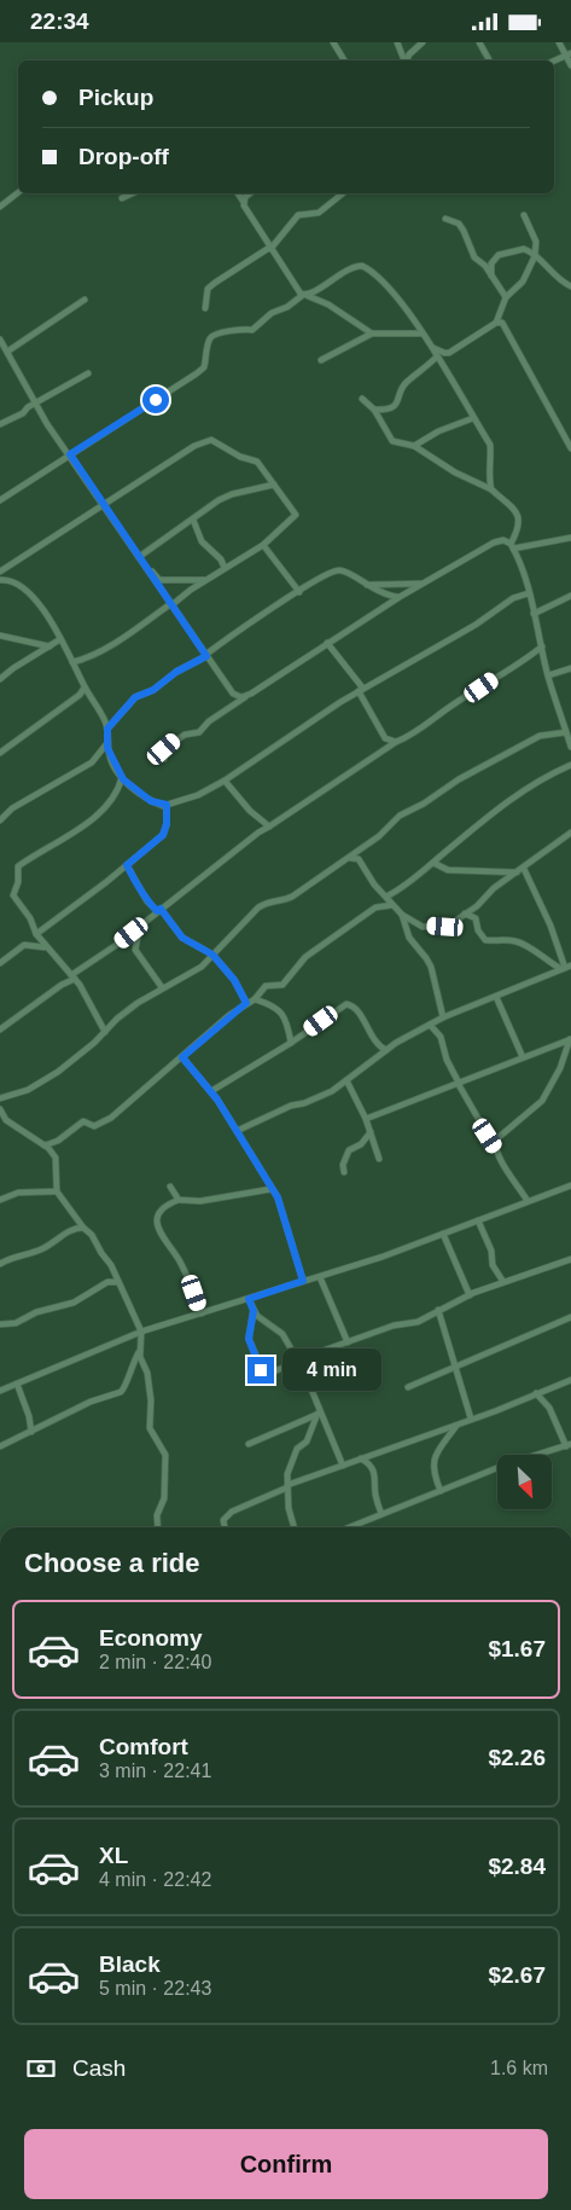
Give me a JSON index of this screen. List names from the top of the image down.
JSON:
{
  "north": "bottom right",
  "page": {
    "status": "22:34",
    "banner": ["Pickup", "Drop-off"],
    "bubble": "4 min",
    "heading": "Choose a ride",
    "list": [
      {
        "name": "Economy",
        "note": "2 min · 22:40",
        "value": "$1.67"
      },
      {
        "name": "Comfort",
        "note": "3 min · 22:41",
        "value": "$2.26"
      },
      {
        "name": "XL",
        "note": "4 min · 22:42",
        "value": "$2.84"
      },
      {
        "name": "Black",
        "note": "5 min · 22:43",
        "value": "$2.67"
      }
    ],
    "pay": ["Cash", "1.6 km"],
    "buttons": "Confirm"
  }
}
